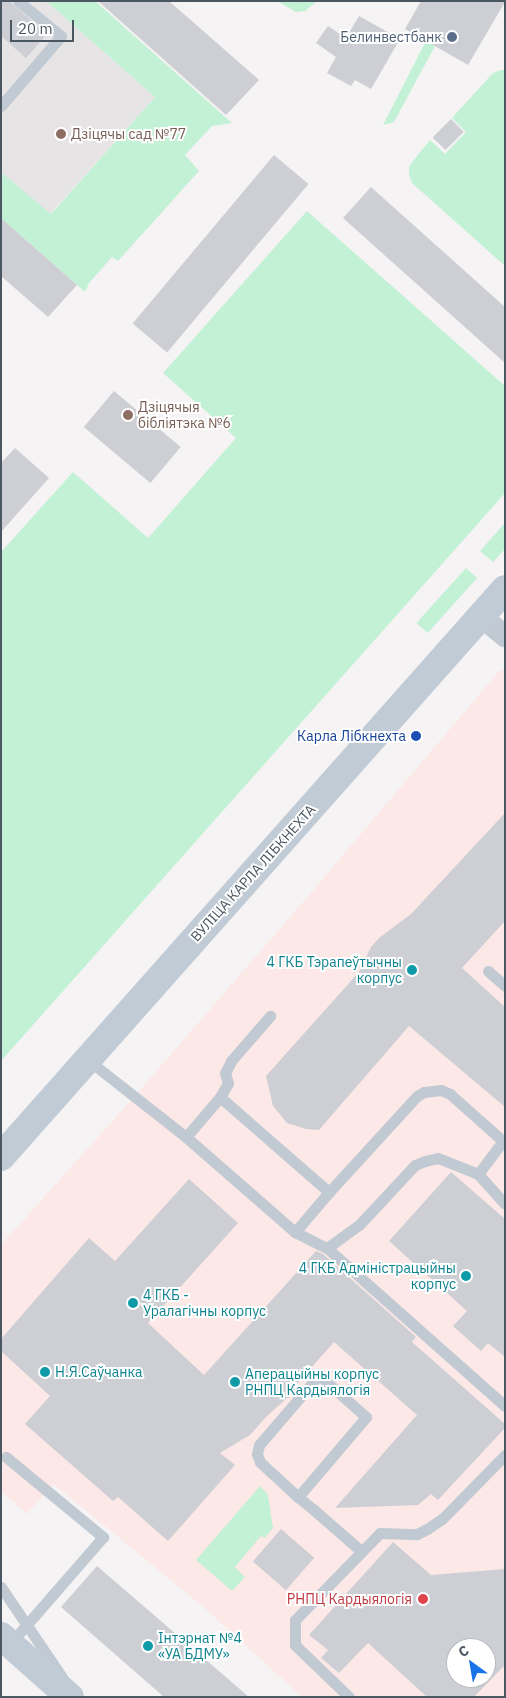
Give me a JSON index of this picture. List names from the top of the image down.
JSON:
{
  "streets": {
    "main road": ["ВУЛІЦА КАРЛА ЛІБКНЕХТА"]
  },
  "places": [
    "Белинвестбанк",
    "Дзіцячы сад №77",
    "Дзіцячыя бібліятэка №6",
    "Карла Лібкнехта",
    "4 ГКБ Тэрапеўтычны корпус",
    "4 ГКБ Адміністрацыйны корпус",
    "4 ГКБ - Уралагічны корпус",
    "Н.Я.Саўчанка",
    "Аперацыйны корпус РНПЦ Кардыялогія",
    "РНПЦ Кардыялогія",
    "Інтэрнат №4 «УА БДМУ»"
  ],
  "scale_bar": "20 m",
  "north": "top left"
}
